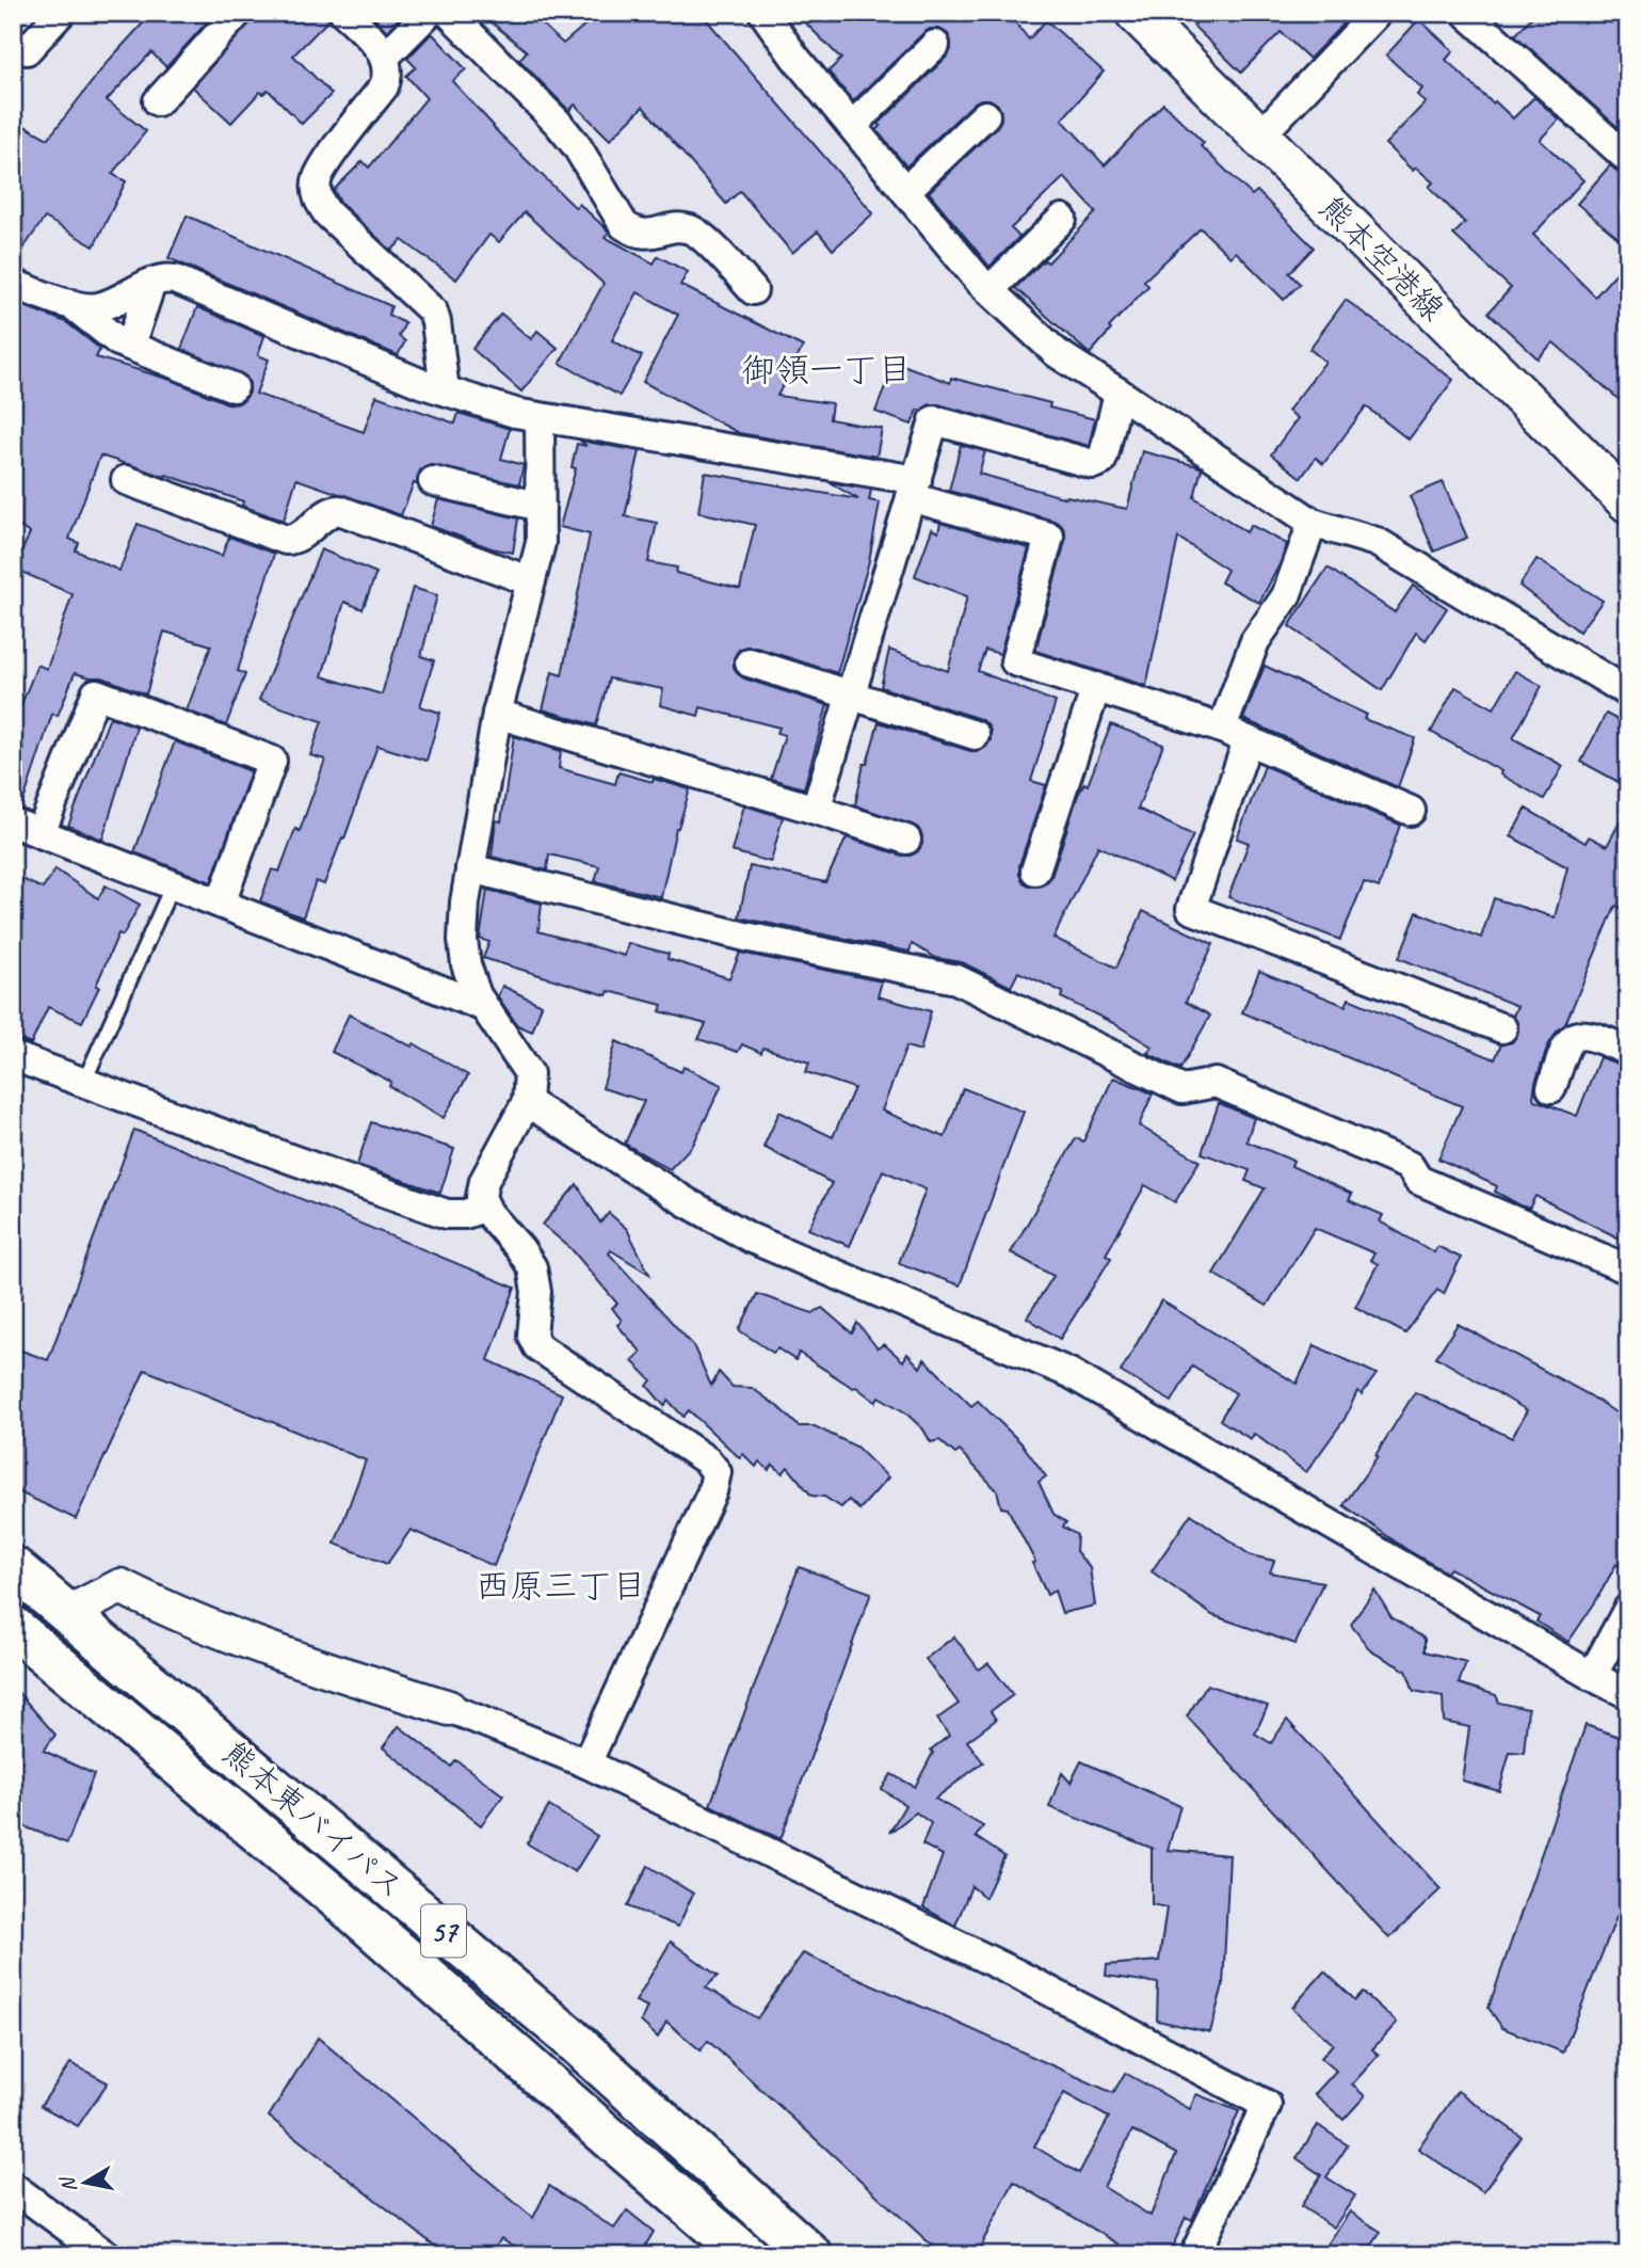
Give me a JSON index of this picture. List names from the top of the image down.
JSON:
{
  "streets": {
    "highway": ["熊本東バイパス", "57"],
    "main road": ["熊本空港線"]
  },
  "districts": ["御領一丁目", "西原三丁目"],
  "north": "left"
}
